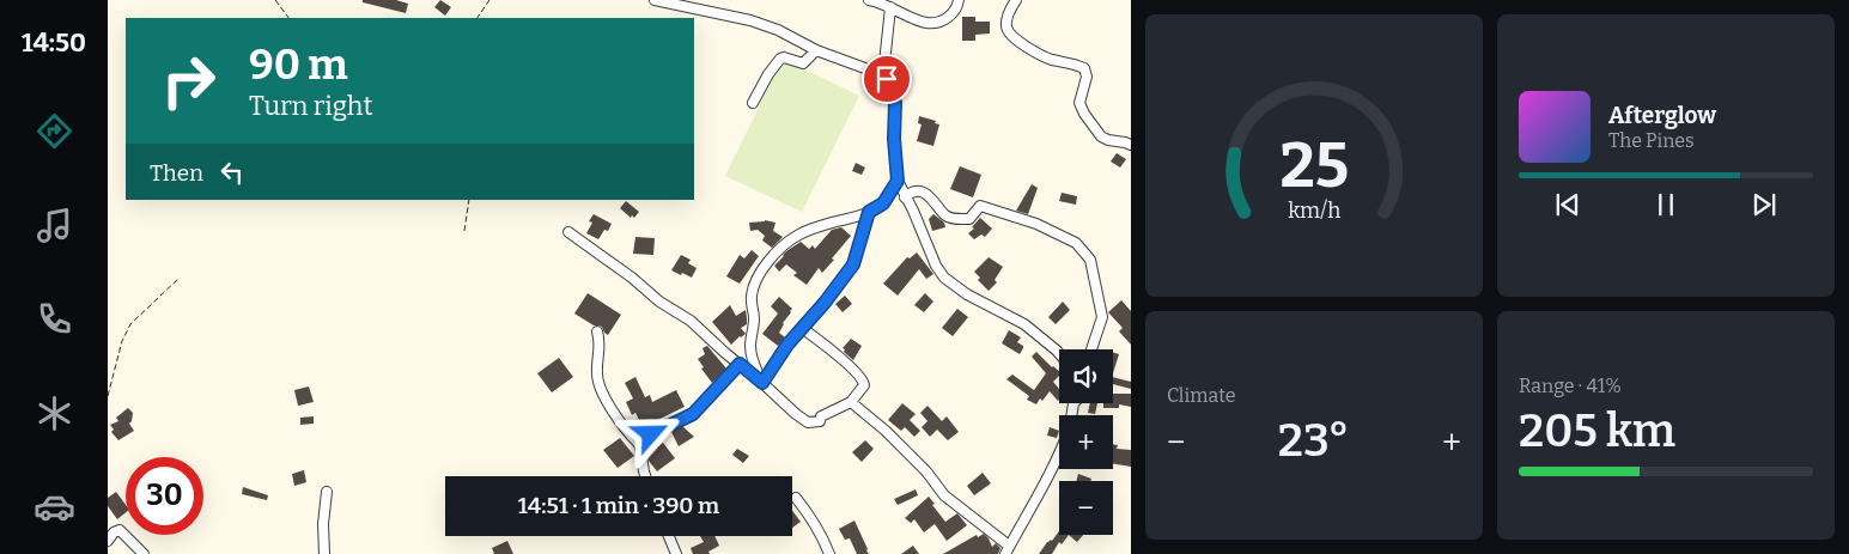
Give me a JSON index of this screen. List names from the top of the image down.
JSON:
{
  "page": {
    "tabs": "14:50",
    "turn": ["90 m", "Turn right"],
    "song": ["Afterglow", "The Pines"],
    "then": "Then",
    "tile": [
      "Climate",
      ["Range · 41%", "205 km"]
    ],
    "map_buttons": ["+", "−"],
    "heat": ["−", "23°", "+"],
    "limit": "30",
    "trip": "14:51 · 1 min · 390 m",
    "gauge": ["25", "km/h"]
  }
}
